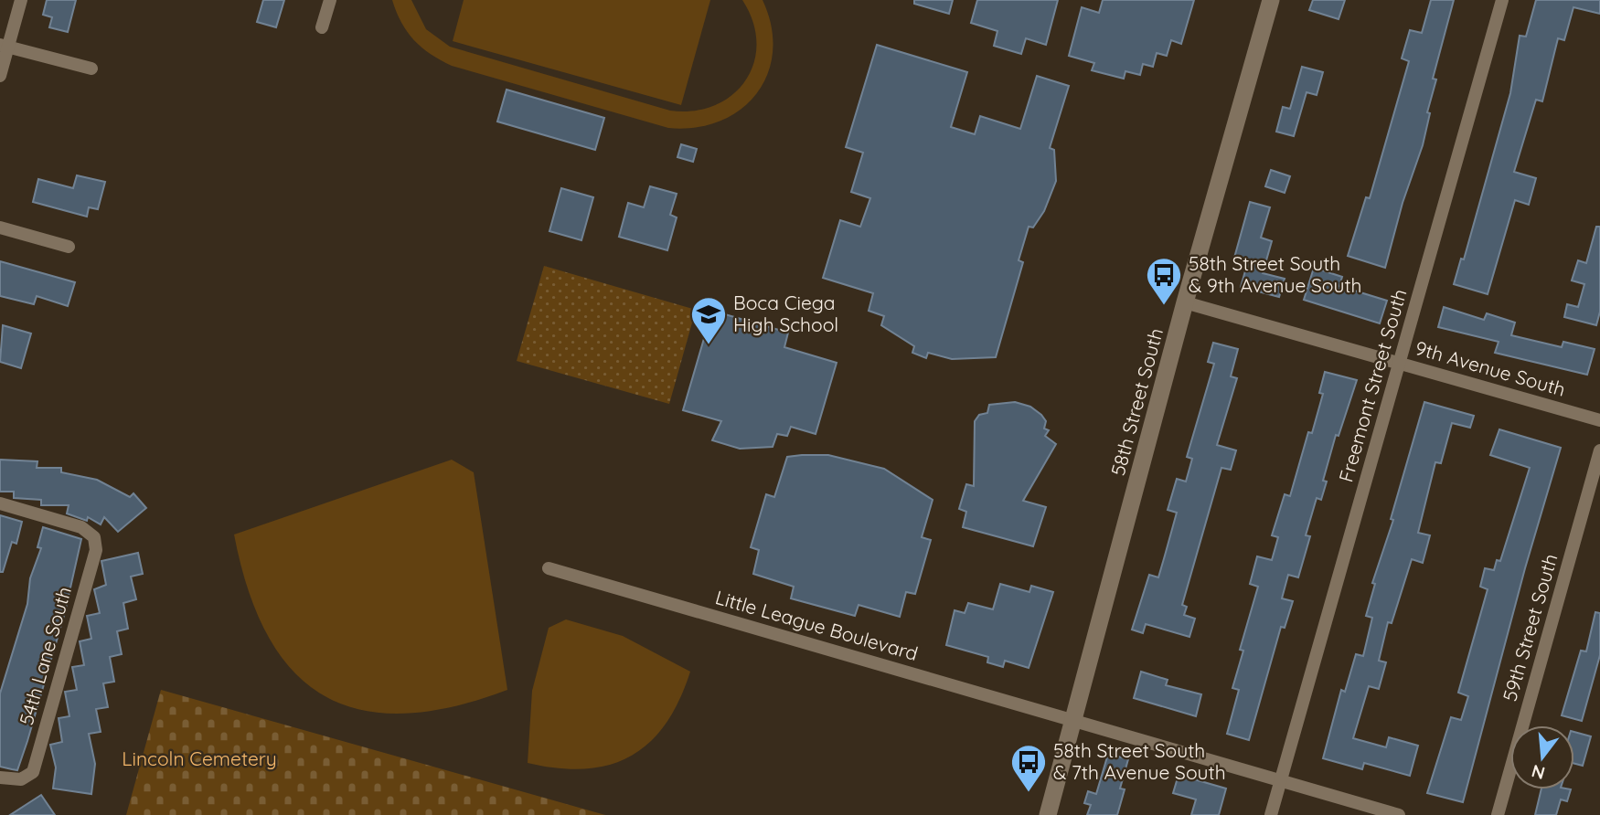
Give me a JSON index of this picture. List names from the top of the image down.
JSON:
{
  "streets": {
    "street": [
      "9th Avenue South",
      "Freemont Street South",
      "58th Street South",
      "Little League Boulevard",
      "59th Street South",
      "54th Lane South"
    ]
  },
  "crossings": [
    ["9th Avenue South", "Freemont Street South"],
    ["9th Avenue South", "58th Street South"],
    ["Freemont Street South", "Little League Boulevard"],
    ["58th Street South", "Little League Boulevard"]
  ],
  "parks": ["Lincoln Cemetery"],
  "places": {
    "bus stop": ["58th Street South & 9th Avenue South", "58th Street South & 7th Avenue South"],
    "school or university": ["Boca Ciega High School"]
  },
  "north": "bottom"
}
